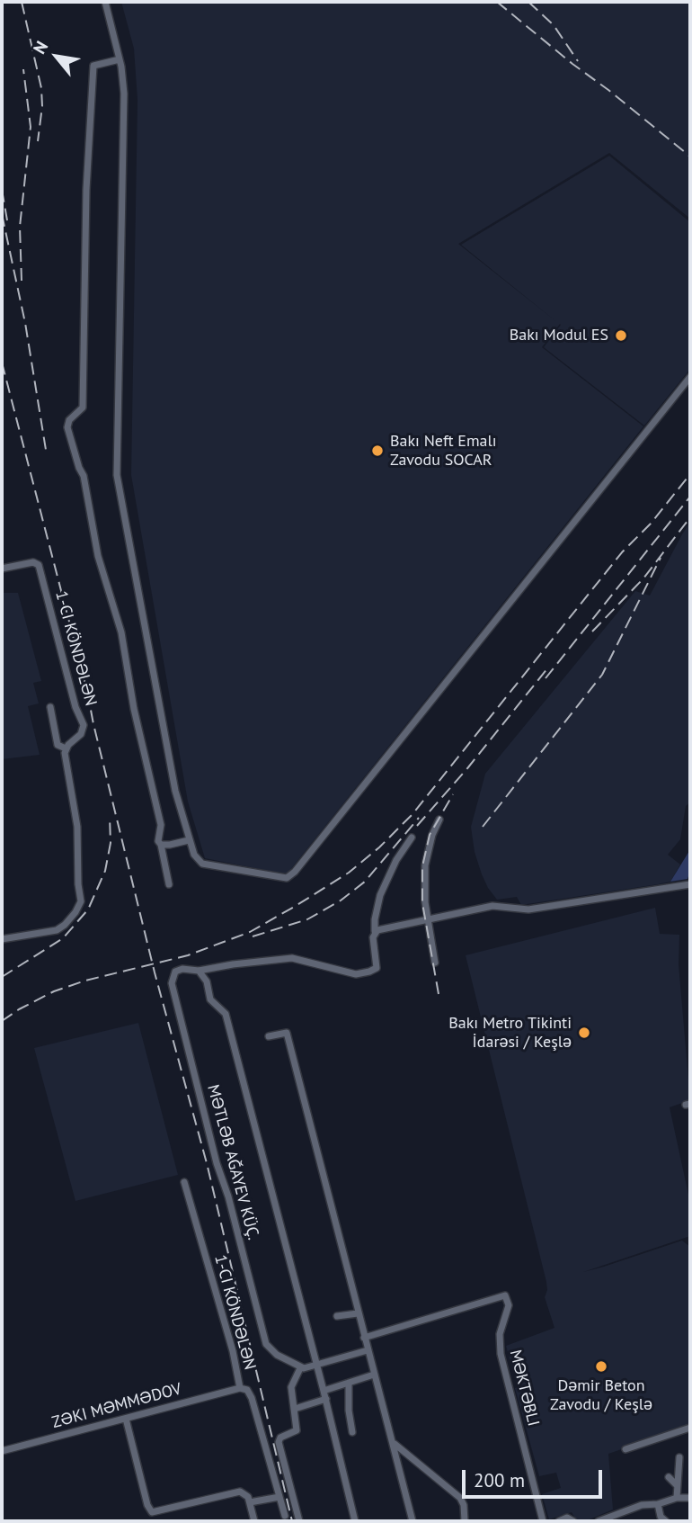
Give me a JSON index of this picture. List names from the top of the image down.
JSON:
{
  "streets": {
    "street": [
      "1-CI KÖNDƏLƏN",
      "MƏTLƏB AĞAYEV KÜÇ.",
      "MƏKTƏBLI",
      "ZƏKI MƏMMƏDOV"
    ]
  },
  "crossings": [
    ["1-CI KÖNDƏLƏN", "ZƏKI MƏMMƏDOV"]
  ],
  "places": [
    "Bakı Modul ES",
    "Bakı Neft Emalı Zavodu SOCAR",
    "Bakı Metro Tikinti İdarəsi / Keşlə",
    "Dəmir Beton Zavodu / Keşlə"
  ],
  "scale_bar": "200 m",
  "north": "top left"
}
